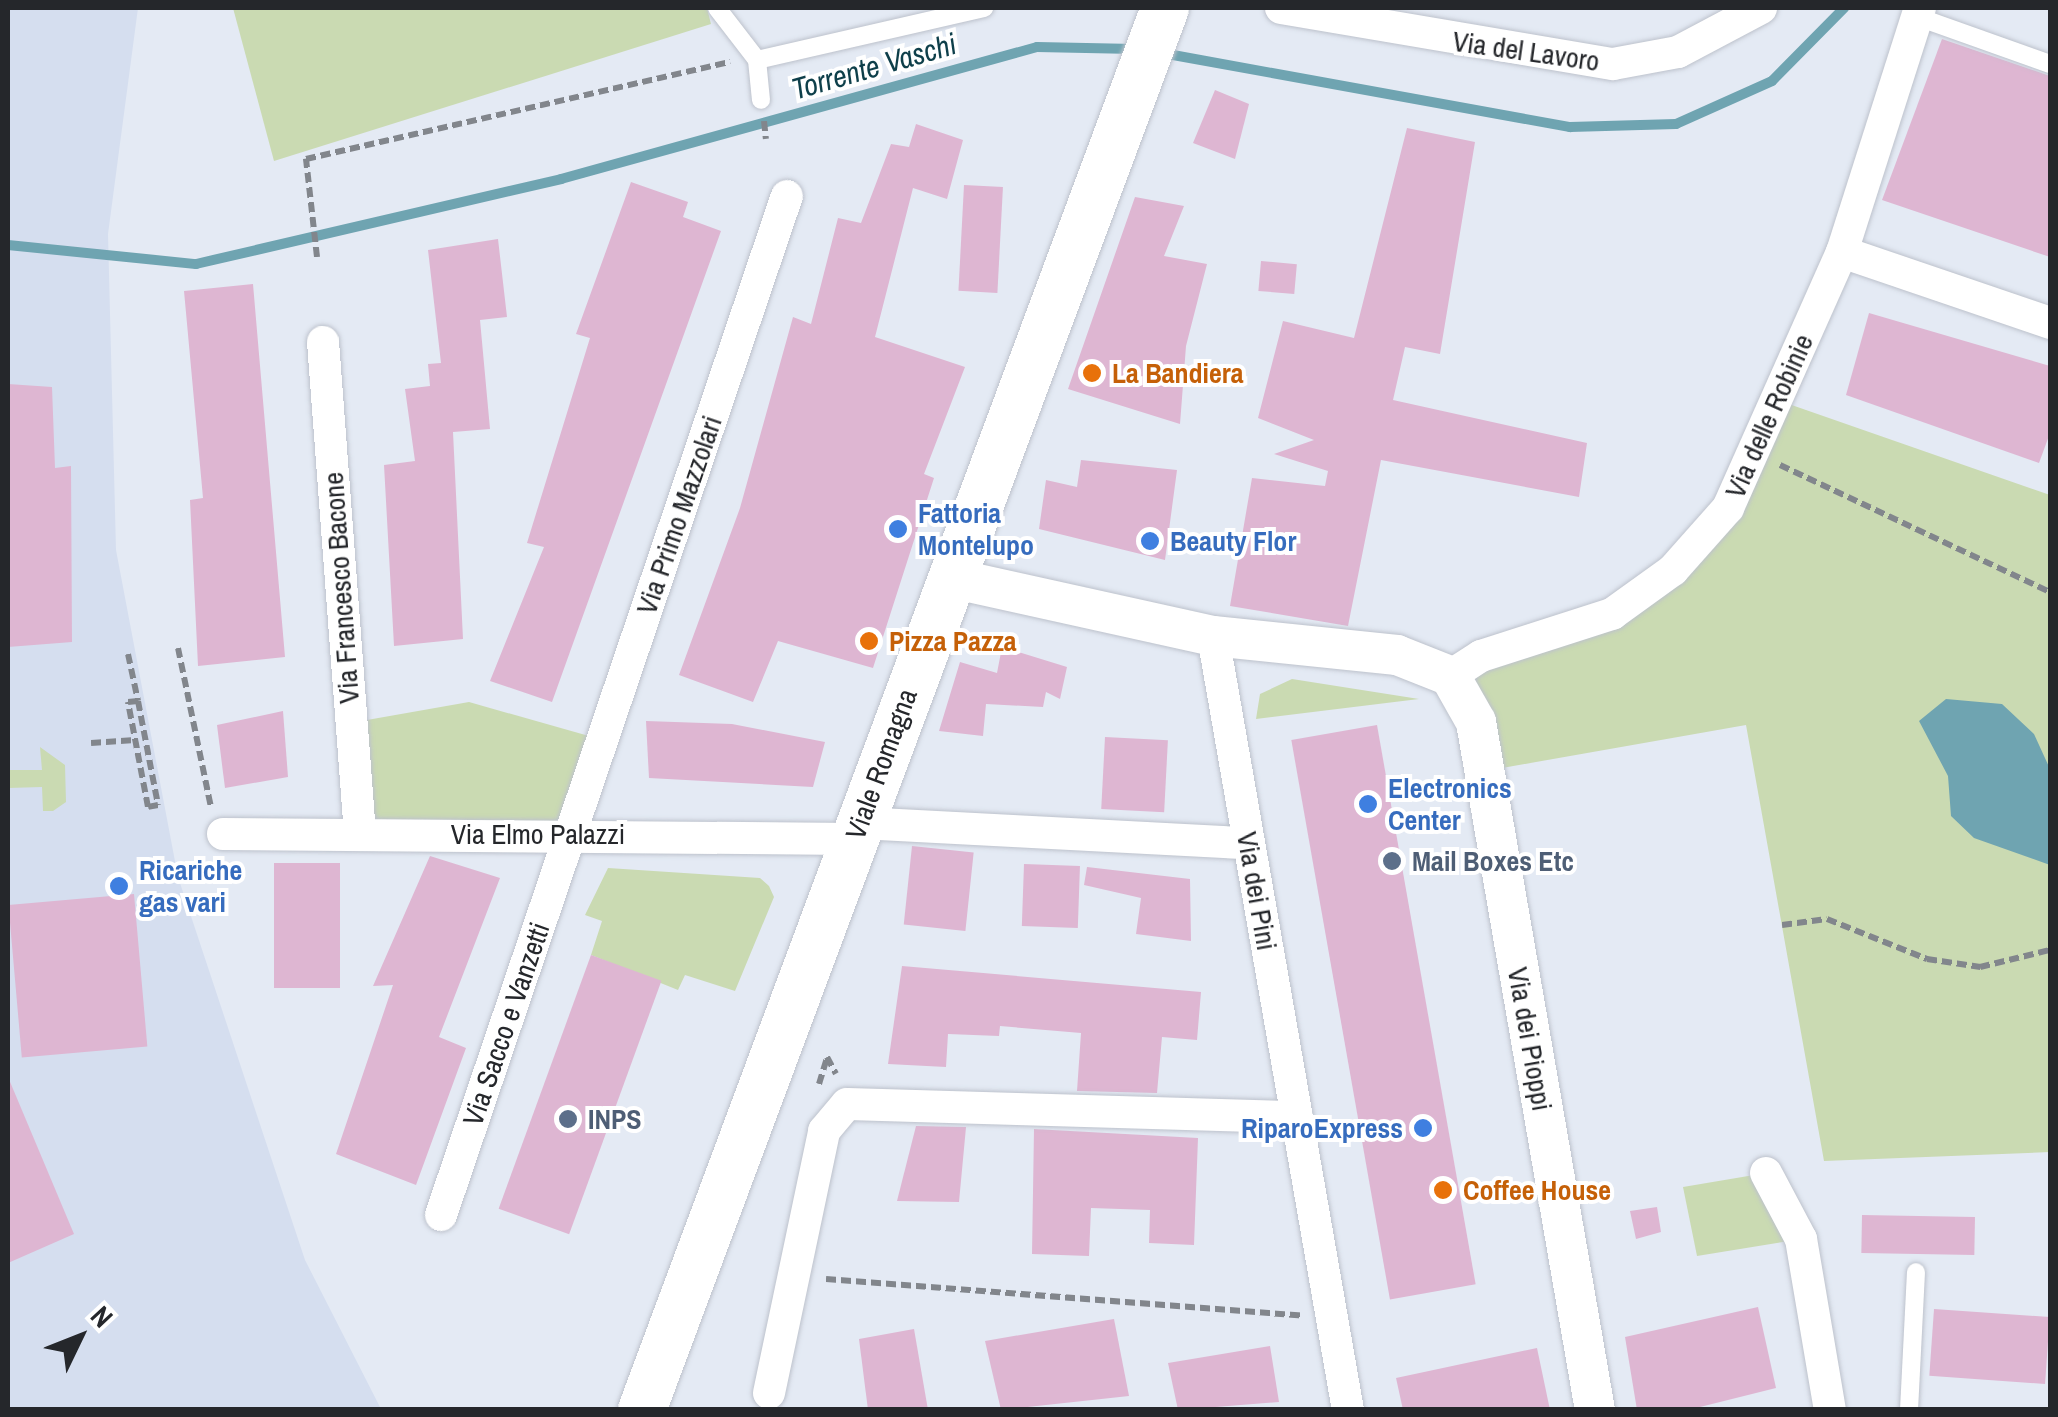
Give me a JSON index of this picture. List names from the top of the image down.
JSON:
{
  "streets": {
    "main road": ["Viale Romagna"],
    "street": [
      "Via del Lavoro",
      "Via delle Robinie",
      "Via Primo Mazzolari",
      "Via Francesco Bacone",
      "Via Elmo Palazzi",
      "Via dei Pini",
      "Via Sacco e Vanzetti",
      "Via dei Pioppi"
    ]
  },
  "crossings": [
    ["Via delle Robinie", "Via dei Pioppi"],
    ["Via Primo Mazzolari", "Via Elmo Palazzi"],
    ["Via Primo Mazzolari", "Via Sacco e Vanzetti"],
    ["Via Francesco Bacone", "Via Elmo Palazzi"],
    ["Viale Romagna", "Via Elmo Palazzi"],
    ["Via Elmo Palazzi", "Via dei Pini"],
    ["Via Elmo Palazzi", "Via Sacco e Vanzetti"]
  ],
  "water": ["Torrente Vaschi"],
  "places": [
    "La Bandiera",
    "Fattoria Montelupo",
    "Beauty Flor",
    "Pizza Pazza",
    "Electronics Center",
    "Mail Boxes Etc",
    "Ricariche gas vari",
    "INPS",
    "RiparoExpress",
    "Coffee House"
  ],
  "north": "top right"
}
